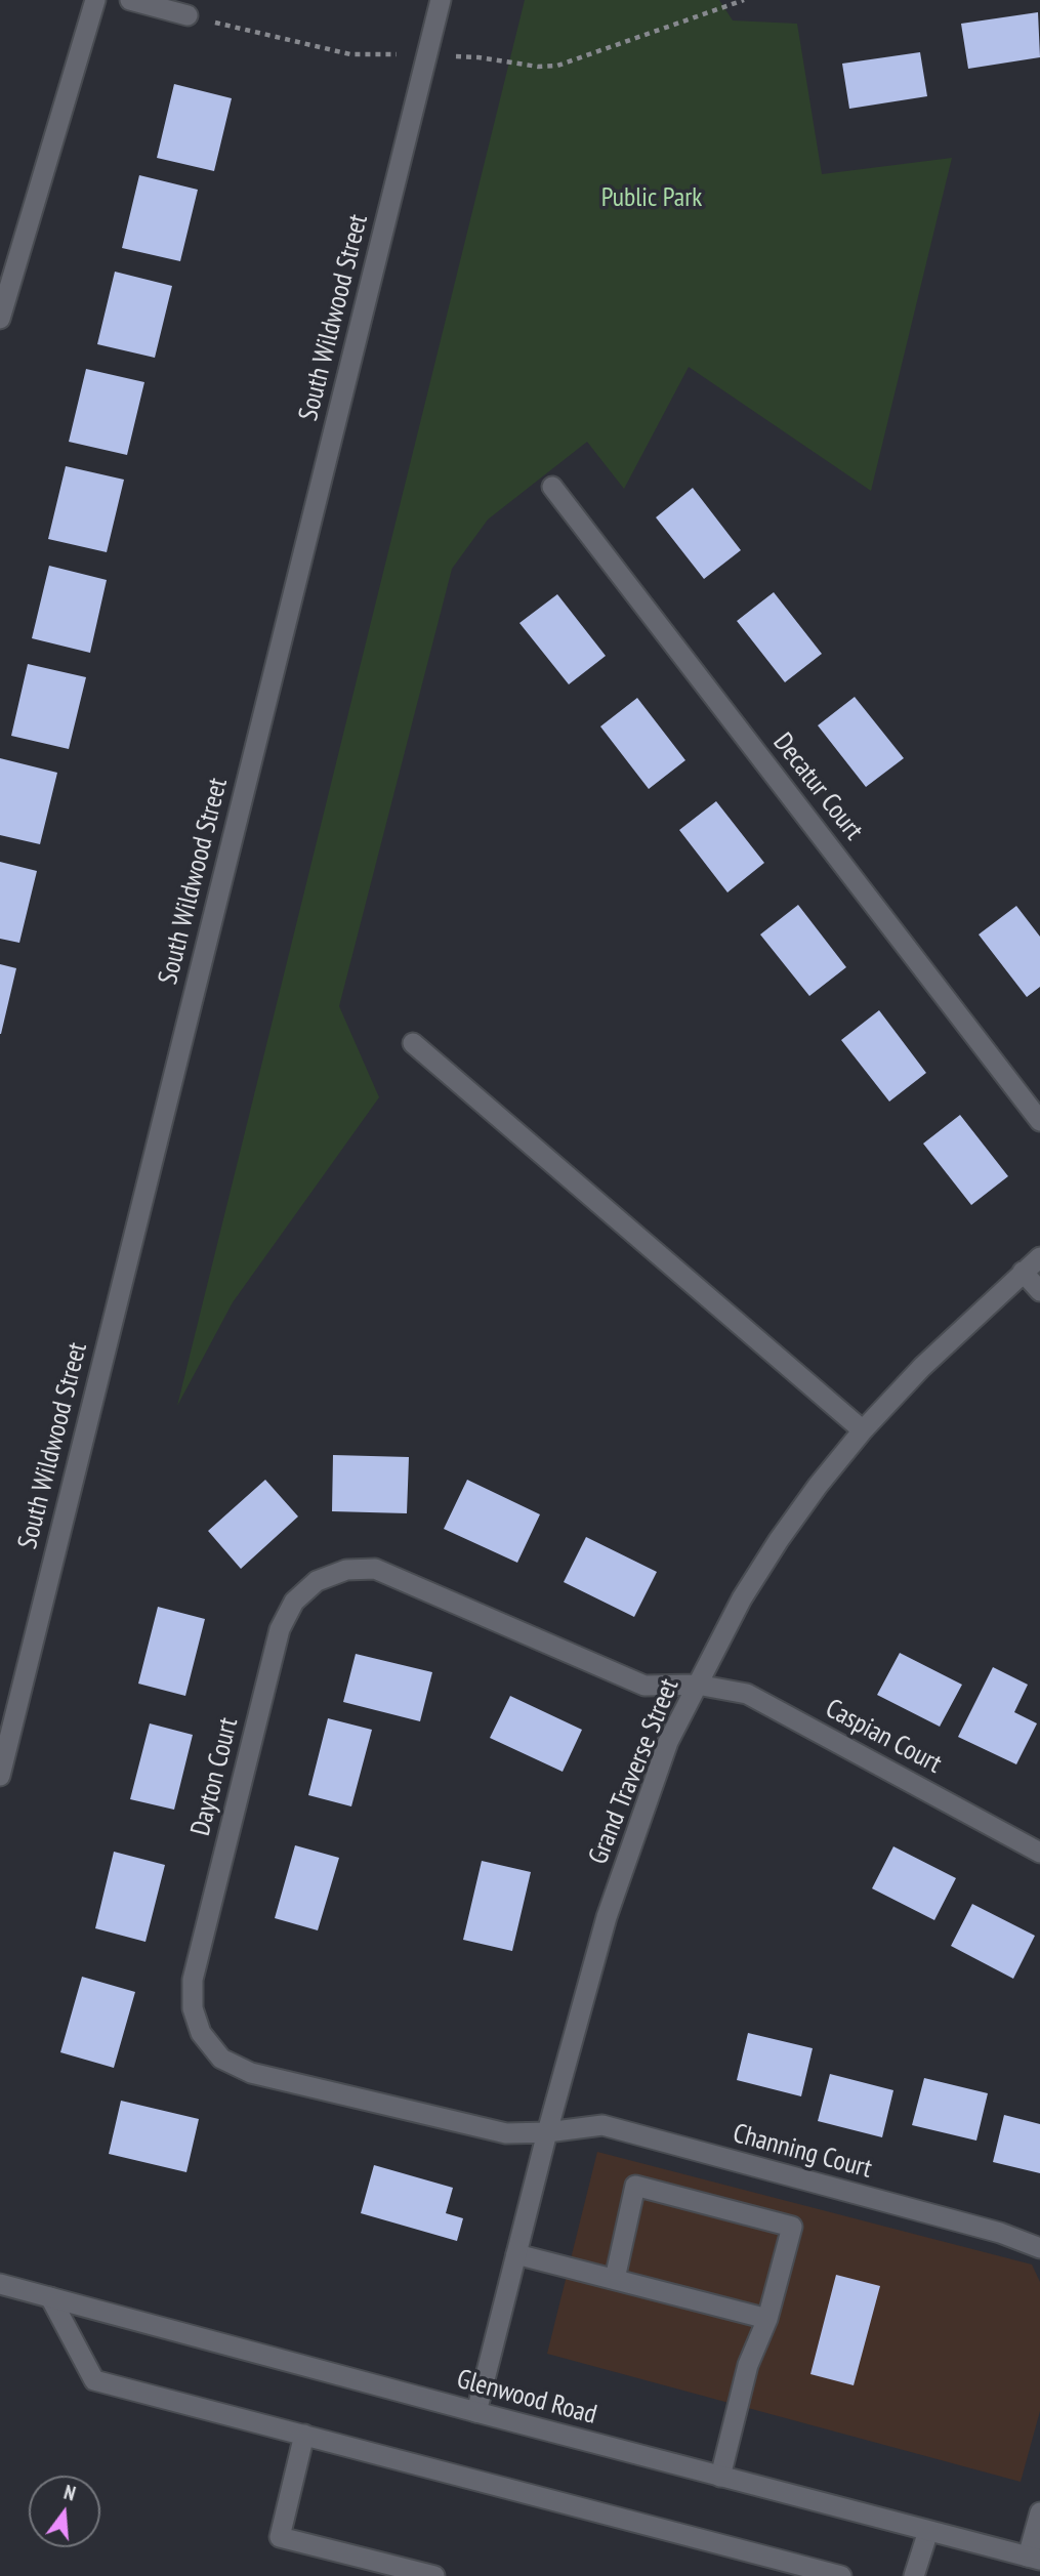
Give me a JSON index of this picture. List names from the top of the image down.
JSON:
{
  "streets": {
    "street": [
      "South Wildwood Street",
      "Decatur Court",
      "Caspian Court",
      "Grand Traverse Street",
      "Dayton Court",
      "Channing Court",
      "Glenwood Road"
    ]
  },
  "crossings": [
    ["Caspian Court", "Grand Traverse Street"],
    ["Caspian Court", "Dayton Court"],
    ["Grand Traverse Street", "Dayton Court"],
    ["Grand Traverse Street", "Channing Court"],
    ["Grand Traverse Street", "Glenwood Road"],
    ["Dayton Court", "Channing Court"]
  ],
  "parks": ["Public Park"],
  "north": "top"
}
